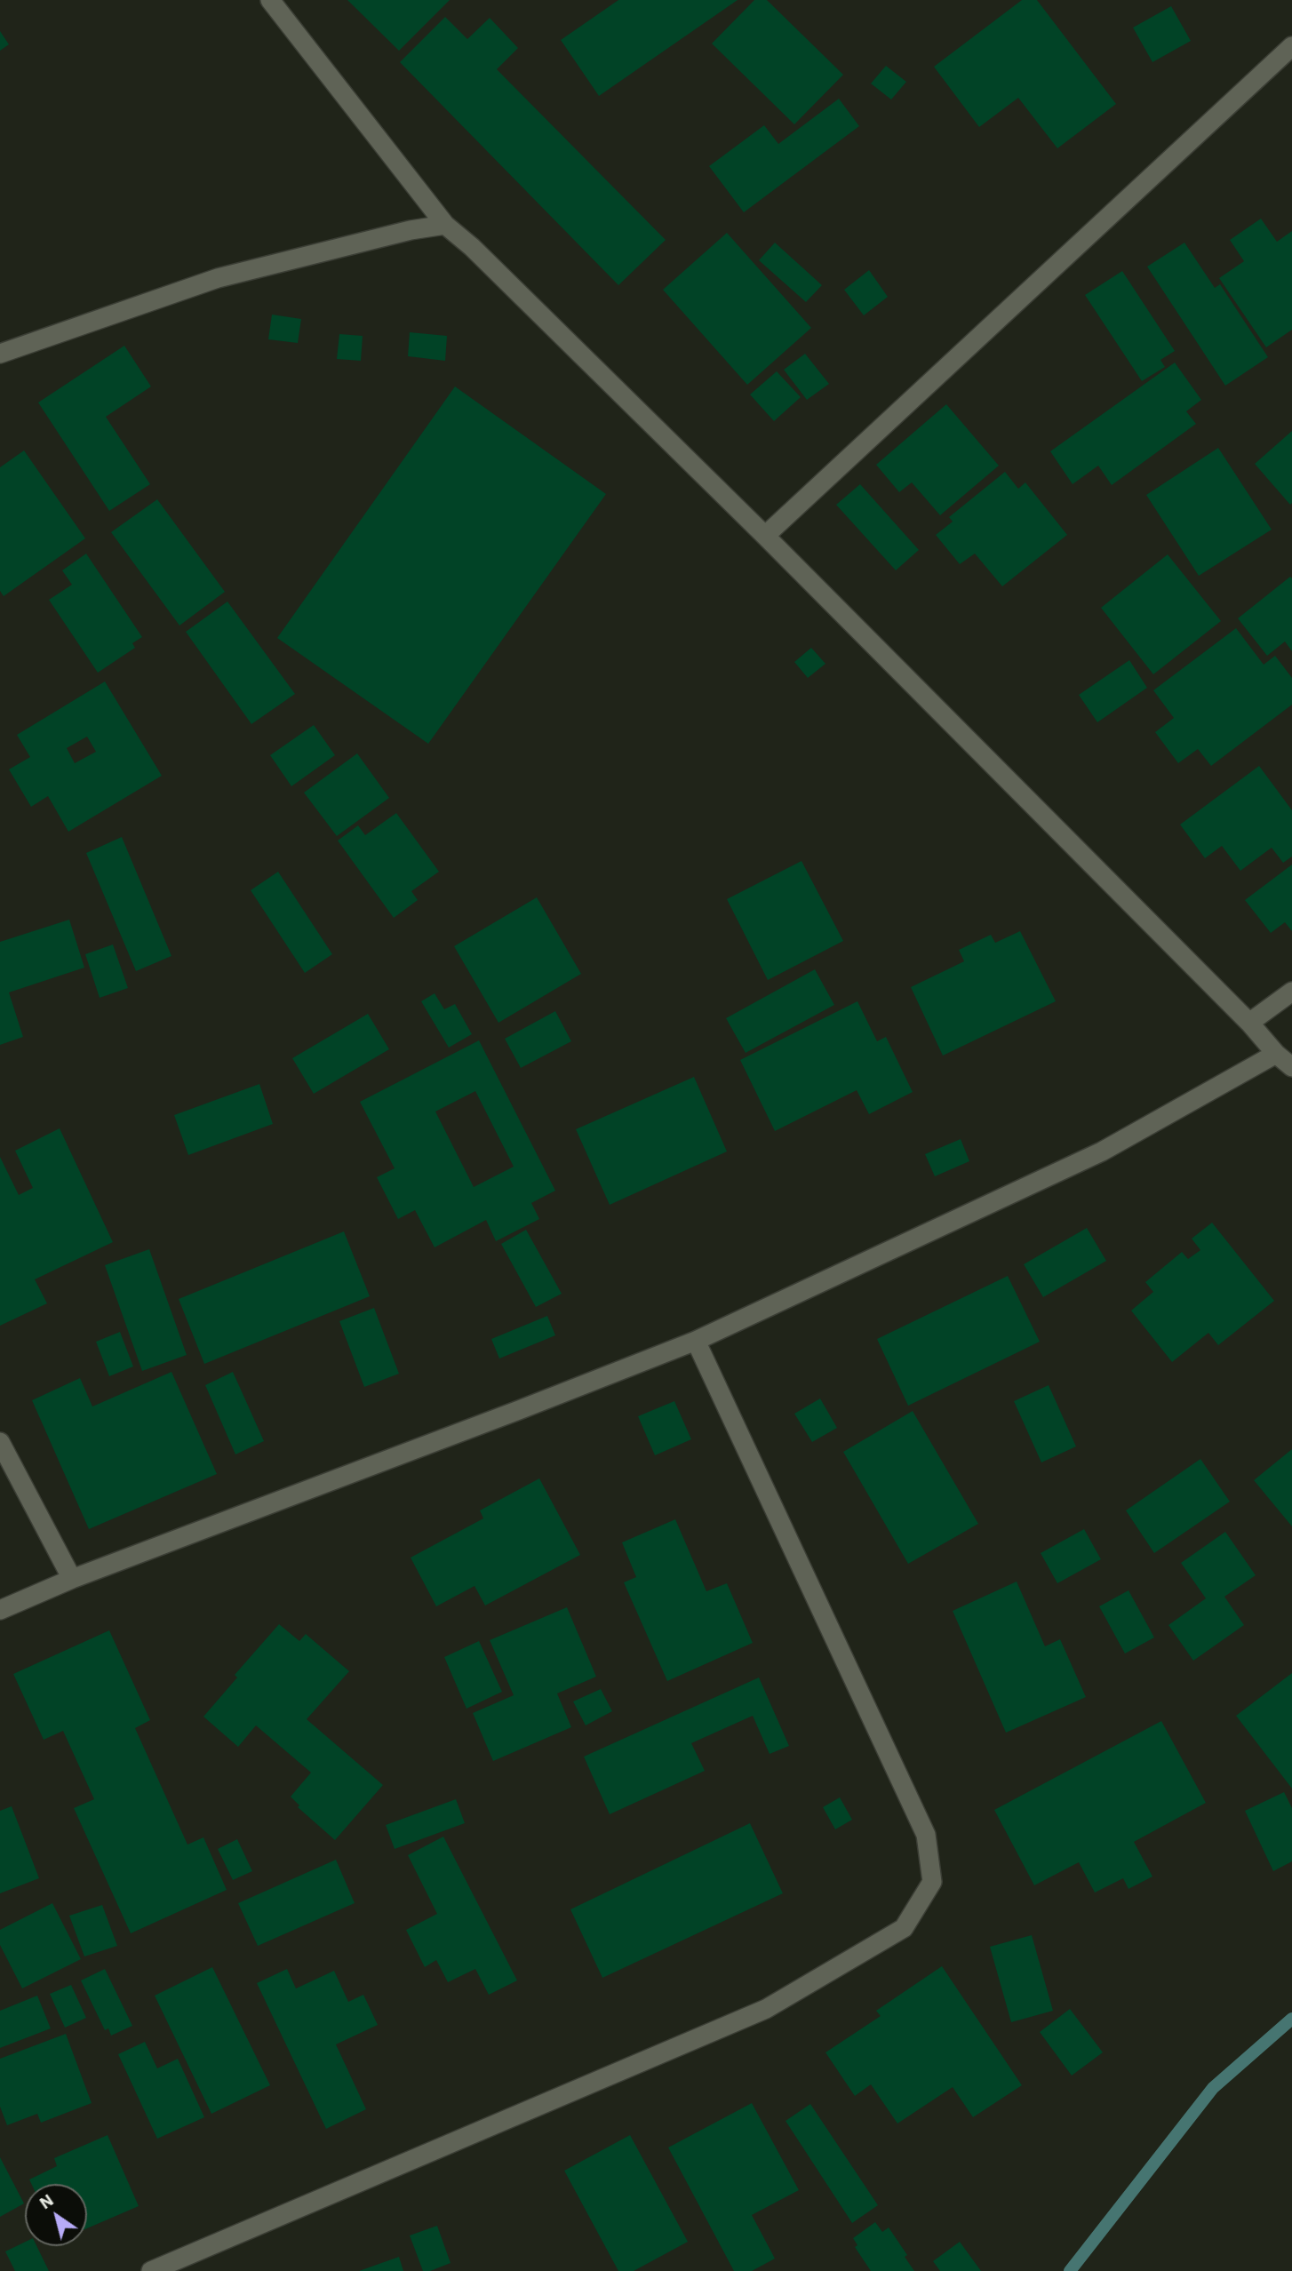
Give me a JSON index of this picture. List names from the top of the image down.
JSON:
{
  "north": "top left"
}
